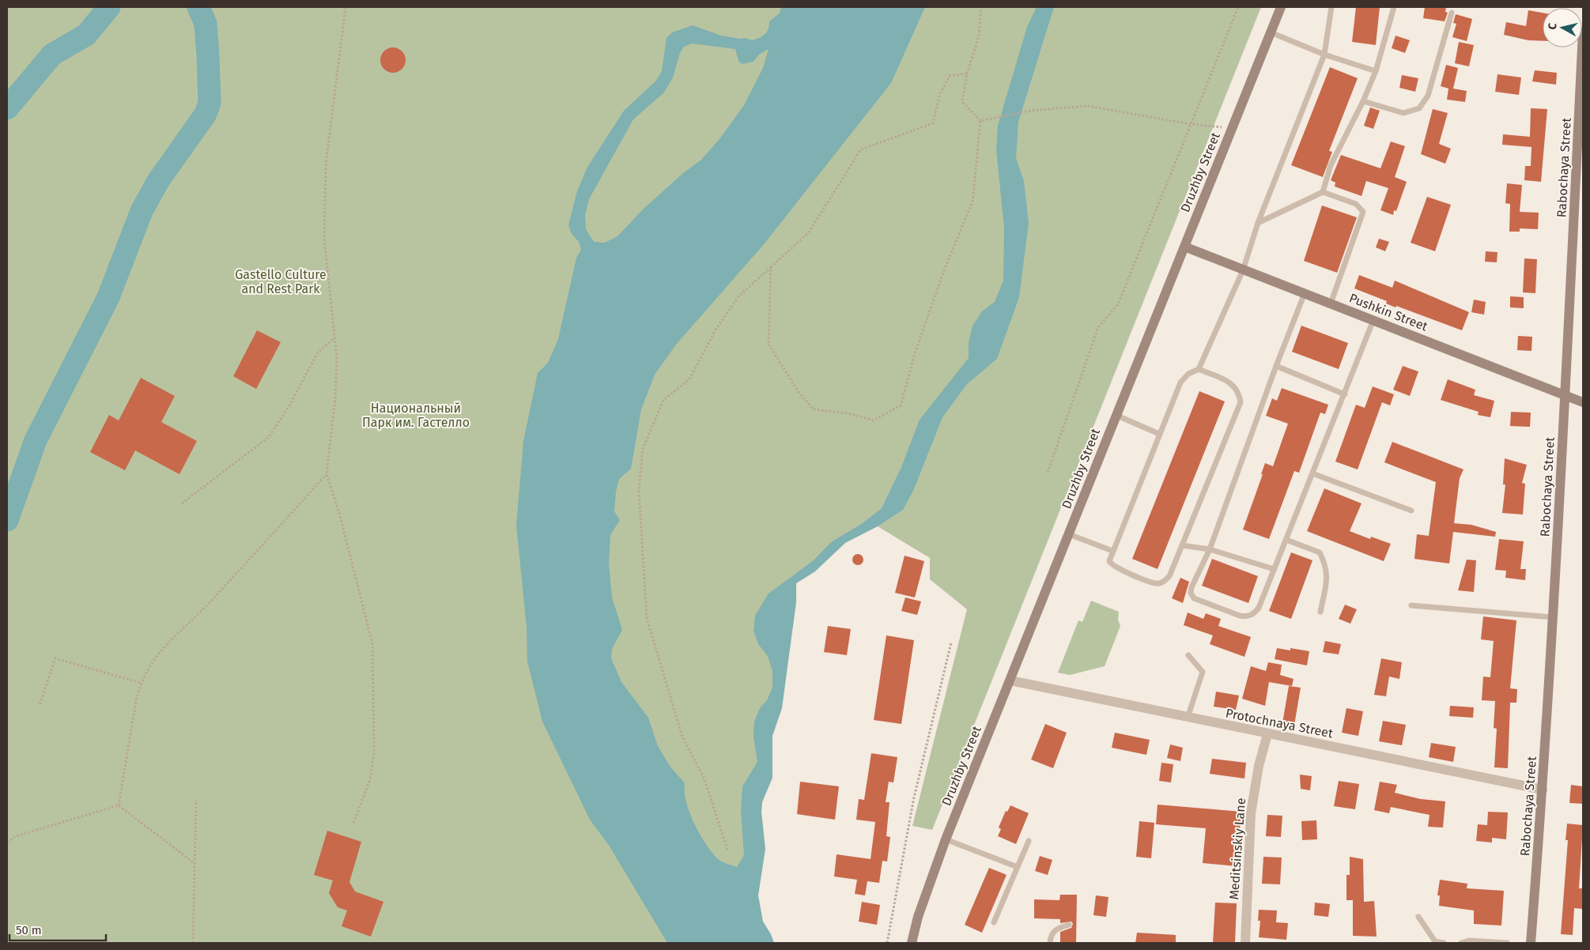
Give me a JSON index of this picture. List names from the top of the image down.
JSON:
{
  "streets": {
    "main road": ["Rabochaya Street", "Druzhby Street", "Pushkin Street"],
    "street": ["Protochnaya Street", "Meditsinskiy Lane"]
  },
  "crossings": [
    ["Rabochaya Street", "Pushkin Street"],
    ["Rabochaya Street", "Protochnaya Street"],
    ["Druzhby Street", "Pushkin Street"],
    ["Druzhby Street", "Protochnaya Street"],
    ["Protochnaya Street", "Meditsinskiy Lane"]
  ],
  "parks": ["Gastello Culture and Rest Park", "Национальный Парк им. Гастелло"],
  "scale_bar": "50 m",
  "north": "left"
}
